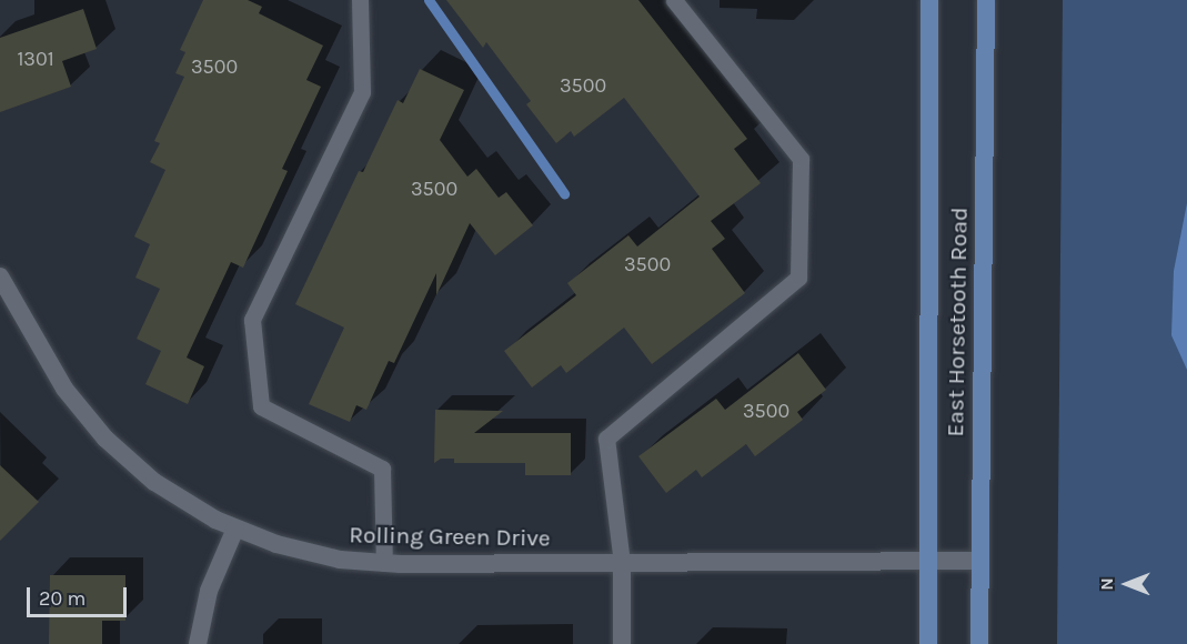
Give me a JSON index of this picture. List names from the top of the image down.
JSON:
{
  "streets": {
    "main road": ["East Horsetooth Road"],
    "street": ["Rolling Green Drive"]
  },
  "crossings": [
    ["East Horsetooth Road", "Rolling Green Drive"]
  ],
  "house_numbers": [
    "1301",
    "3500",
    "3500",
    "3500",
    "3500",
    "3500"
  ],
  "scale_bar": "20 m",
  "north": "left"
}
